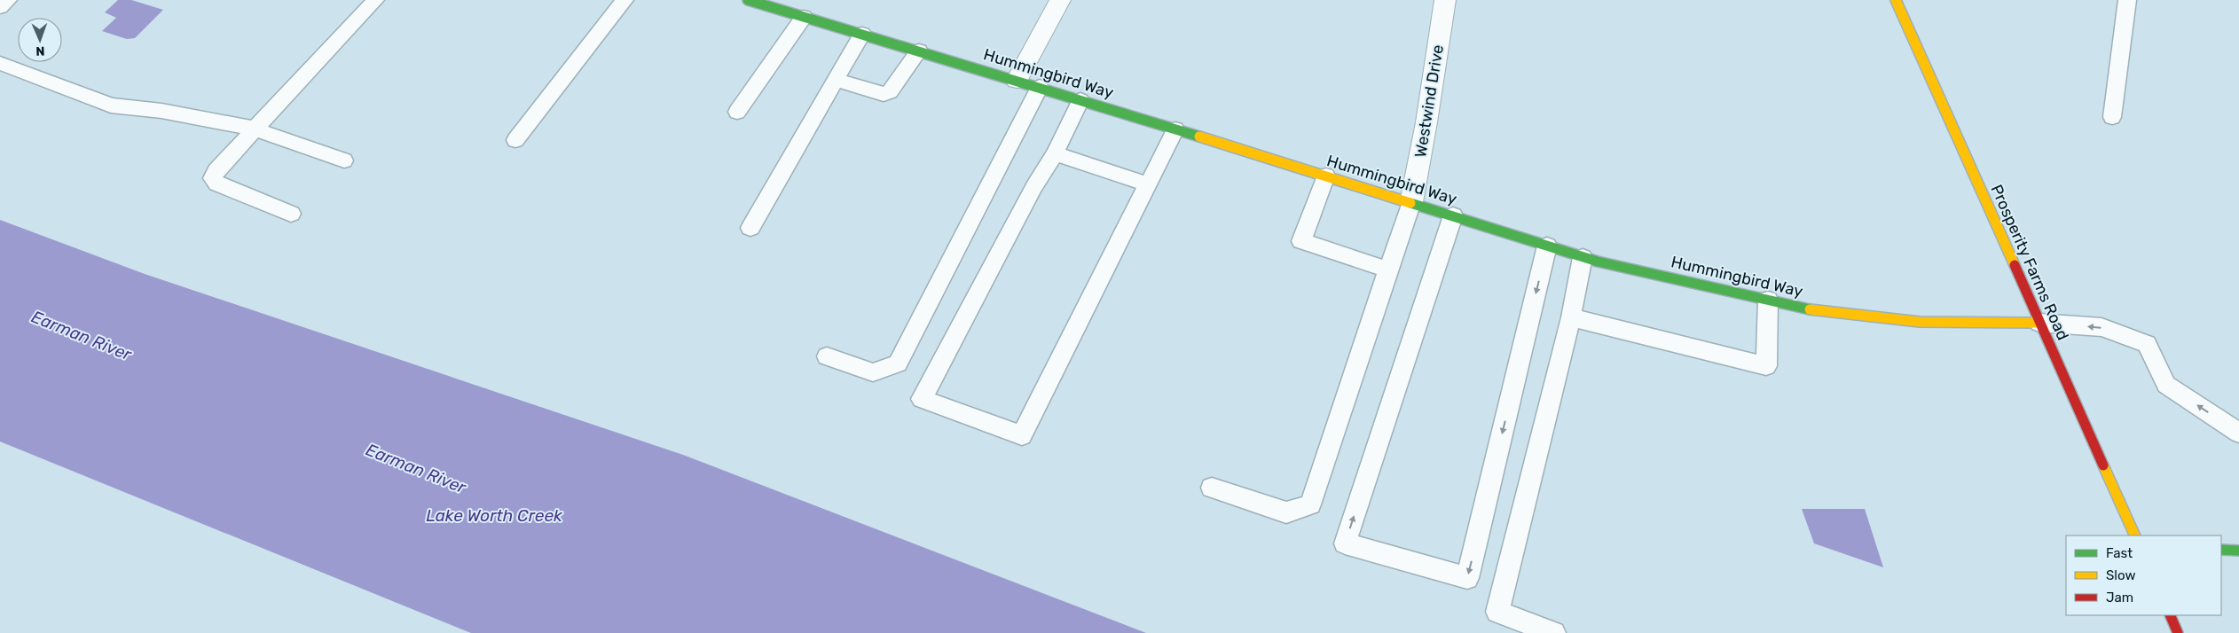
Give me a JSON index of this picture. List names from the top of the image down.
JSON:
{
  "streets": {
    "street": ["Hummingbird Way", "Westwind Drive", "Prosperity Farms Road"]
  },
  "crossings": [
    ["Hummingbird Way", "Westwind Drive"],
    ["Hummingbird Way", "Prosperity Farms Road"]
  ],
  "water": ["Earman River", "Lake Worth Creek"],
  "legend": ["Fast", "Slow", "Jam"],
  "north": "bottom"
}
